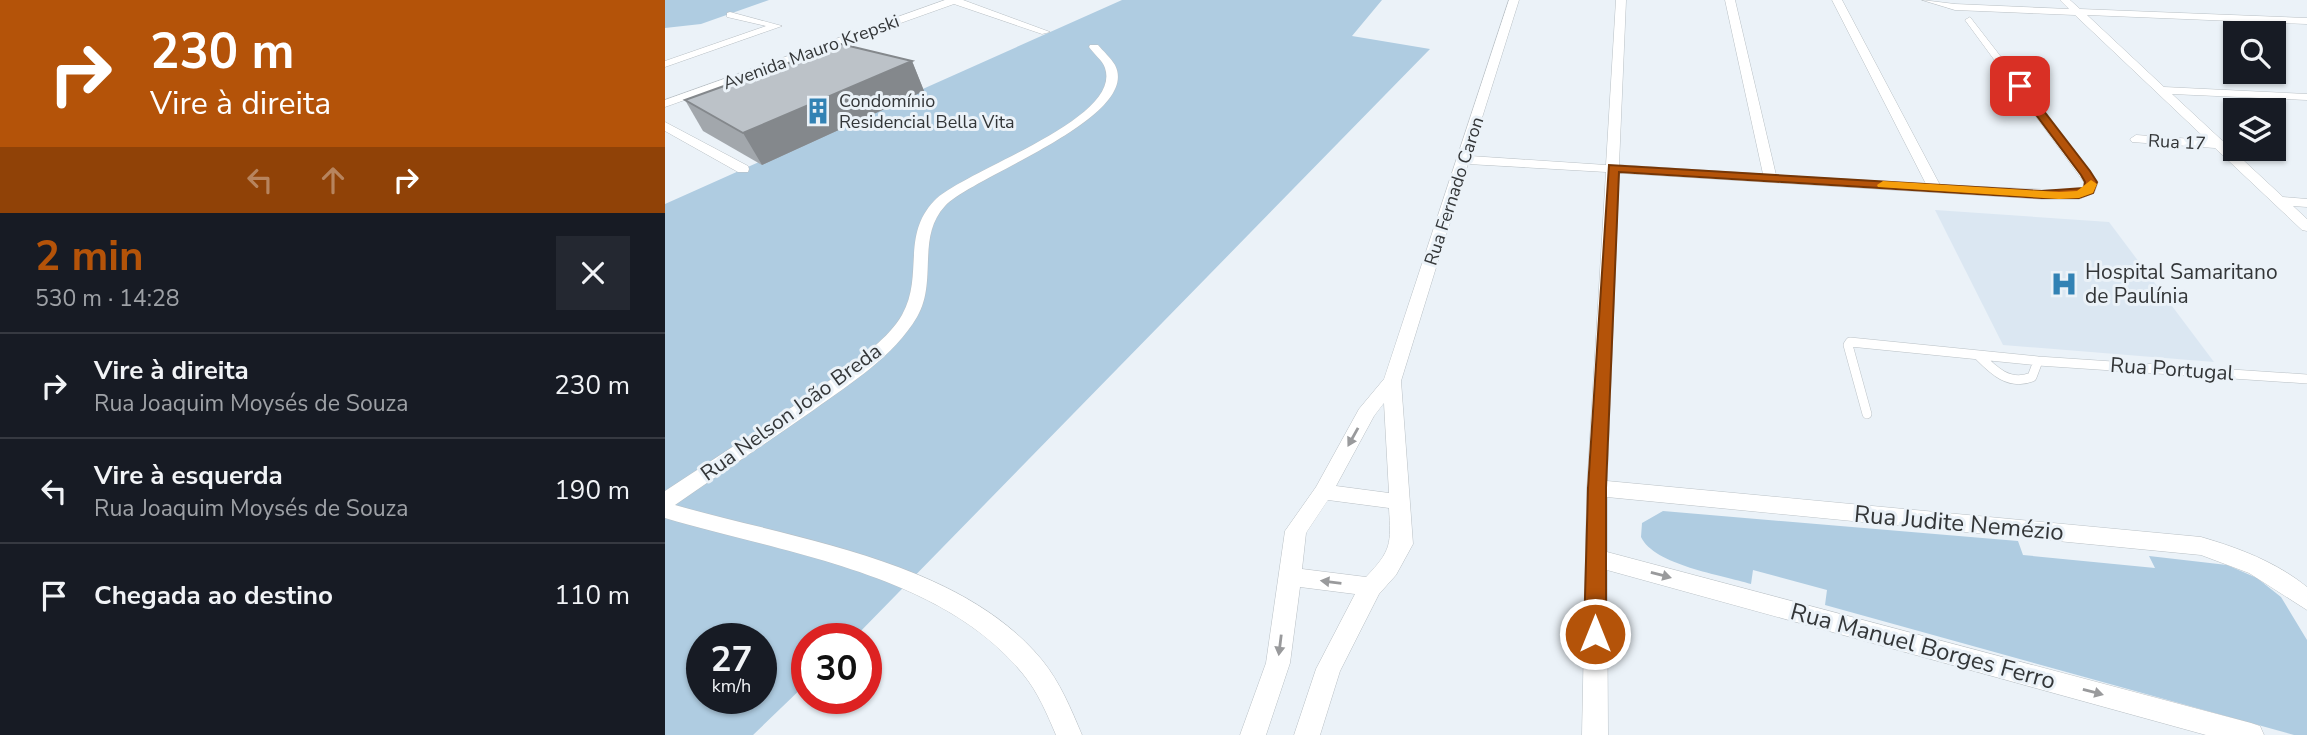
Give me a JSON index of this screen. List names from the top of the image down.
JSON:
{
  "streets": {
    "street": [
      "Avenida Mauro Krepski",
      "Rua 17",
      "Rua Fernado Caron",
      "Rua Nelson João Breda",
      "Rua Judite Nemézio",
      "Rua Manuel Borges Ferro"
    ],
    "lane": ["Rua Portugal"]
  },
  "one_way": ["Rua Manuel Borges Ferro"],
  "places": {
    "building": ["Condomínio Residencial Bella Vita"],
    "hospital": ["Hospital Samaritano de Paulínia"]
  },
  "page": {
    "turn": ["230 m", "Vire à direita"],
    "heading": ["2 min", "530 m · 14:28"],
    "list": [
      {
        "name": "Vire à direita",
        "note": "Rua Joaquim Moysés de Souza",
        "value": "230 m"
      },
      {
        "name": "Vire à esquerda",
        "note": "Rua Joaquim Moysés de Souza",
        "value": "190 m"
      },
      {
        "name": "Chegada ao destino",
        "value": "110 m"
      }
    ],
    "speed": "27 km/h",
    "limit": "30"
  }
}
